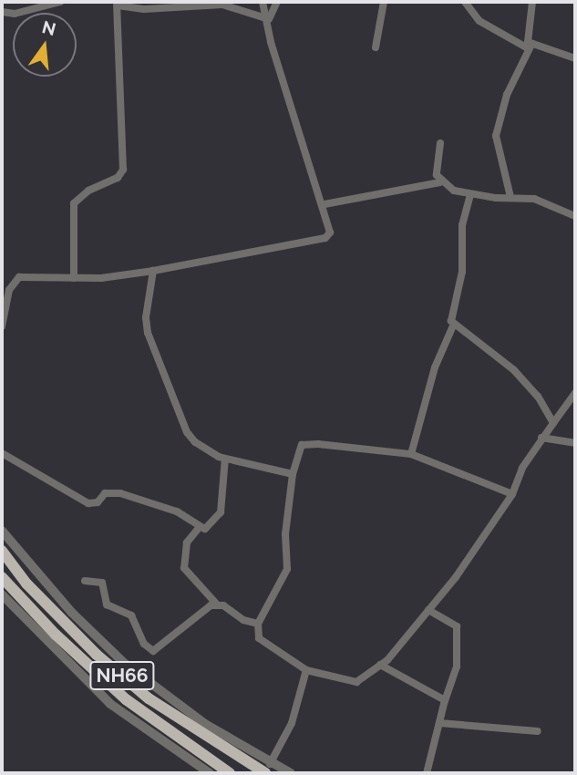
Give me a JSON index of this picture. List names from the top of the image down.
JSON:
{
  "streets": {
    "highway": ["NH66"]
  },
  "north": "top"
}
